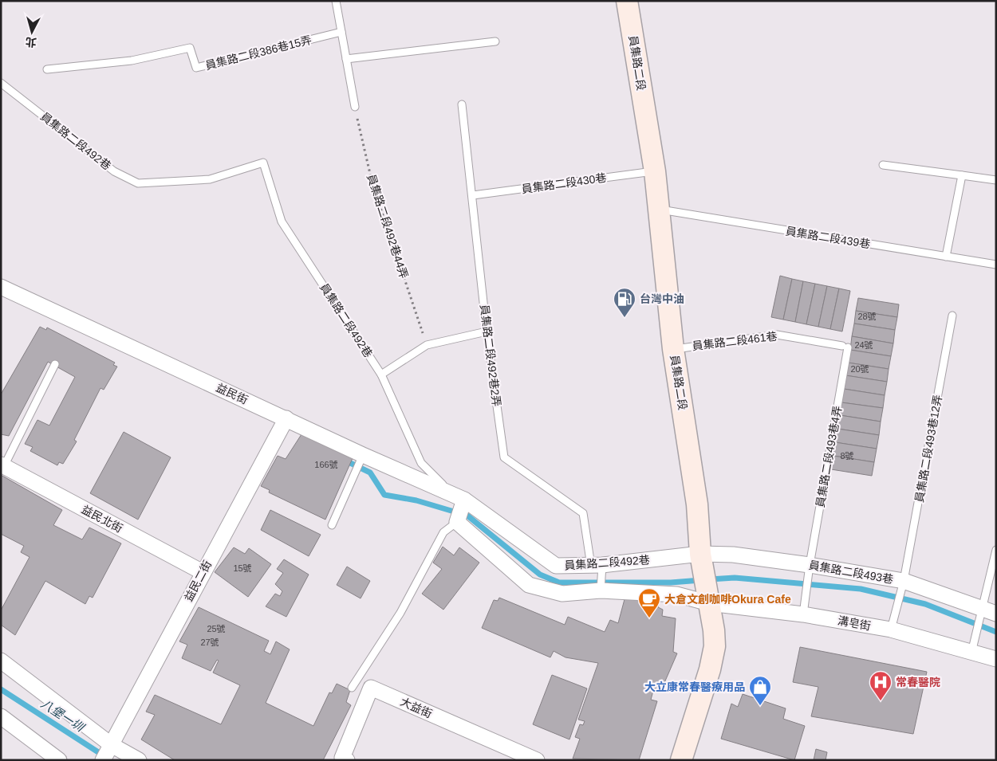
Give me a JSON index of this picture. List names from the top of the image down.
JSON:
{
  "streets": {
    "main road": ["員集路二段"],
    "street": [
      "員集路二段492巷",
      "益民街",
      "益民北街",
      "員集路二段493巷",
      "益民二街",
      "溝皂街",
      "大益街"
    ],
    "lane": [
      "員集路二段386巷15弄",
      "員集路二段430巷",
      "員集路二段439巷",
      "員集路二段461巷",
      "員集路二段492巷2弄",
      "員集路二段493巷12弄",
      "員集路二段493巷4弄"
    ],
    "path": ["員集路二段492巷44弄"]
  },
  "crossings": [
    ["員集路二段", "員集路二段492巷"],
    ["員集路二段", "員集路二段430巷"],
    ["員集路二段", "員集路二段439巷"],
    ["員集路二段", "員集路二段461巷"],
    ["員集路二段", "員集路二段493巷"],
    ["員集路二段", "溝皂街"],
    ["員集路二段492巷", "員集路二段492巷2弄"],
    ["員集路二段492巷", "益民街"],
    ["員集路二段492巷", "員集路二段493巷"],
    ["員集路二段430巷", "員集路二段492巷2弄"],
    ["員集路二段461巷", "員集路二段493巷4弄"],
    ["益民街", "益民二街"],
    ["員集路二段493巷12弄", "員集路二段493巷"],
    ["員集路二段493巷12弄", "溝皂街"],
    ["員集路二段493巷4弄", "員集路二段493巷"],
    ["員集路二段493巷4弄", "溝皂街"],
    ["益民北街", "益民二街"]
  ],
  "water": ["八堡一圳"],
  "places": {
    "fuel station": ["台灣中油"],
    "cafe": ["大倉文創咖啡Okura Cafe"],
    "hospital": ["常春醫院"],
    "shop": ["大立康常春醫療用品"]
  },
  "house_numbers": [
    "28號",
    "24號",
    "20號",
    "8號",
    "166號",
    "15號",
    "25號",
    "27號"
  ],
  "north": "bottom"
}
